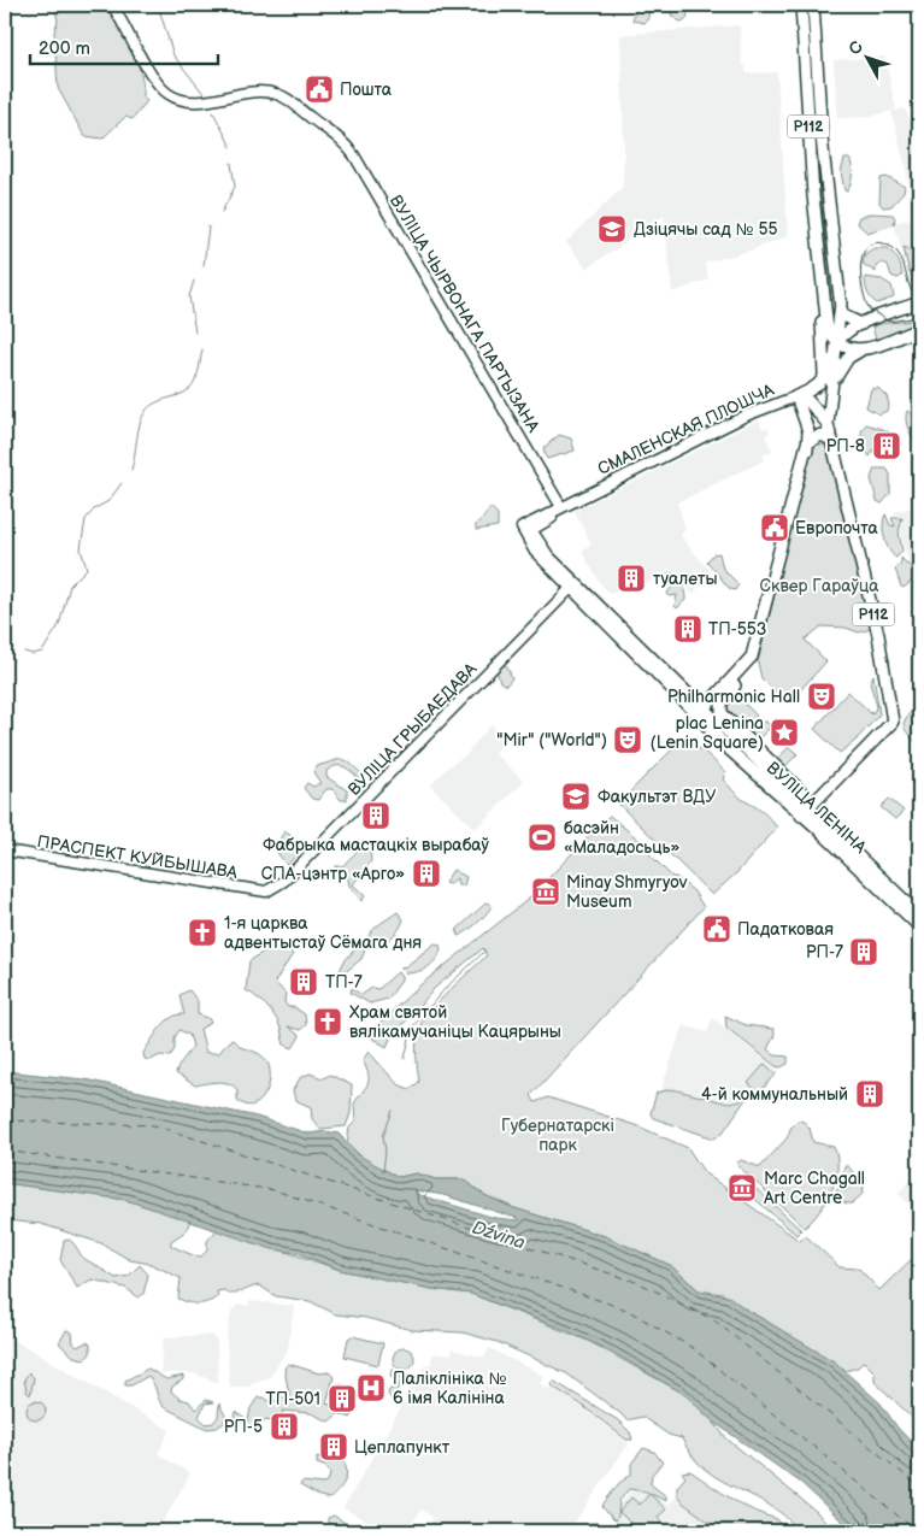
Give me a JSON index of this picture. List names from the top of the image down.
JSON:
{
  "streets": {
    "main road": ["Р112", "СМАЛЕНСКАЯ ПЛОШЧА", "ВУЛІЦА ЛЕНІНА"],
    "street": ["ВУЛІЦА ЧЫРВОНАГА ПАРТЫЗАНА", "ВУЛІЦА ГРЫБАЕДАВА", "ПРАСПЕКТ КУЙБЫШАВА"]
  },
  "crossings": [
    ["Р112", "СМАЛЕНСКАЯ ПЛОШЧА"],
    ["Р112", "ВУЛІЦА ЛЕНІНА"],
    ["ВУЛІЦА ЧЫРВОНАГА ПАРТЫЗАНА", "СМАЛЕНСКАЯ ПЛОШЧА"],
    ["СМАЛЕНСКАЯ ПЛОШЧА", "ВУЛІЦА ЛЕНІНА"],
    ["ВУЛІЦА ГРЫБАЕДАВА", "ВУЛІЦА ЛЕНІНА"],
    ["ВУЛІЦА ГРЫБАЕДАВА", "ПРАСПЕКТ КУЙБЫШАВА"]
  ],
  "water": ["Dźvina"],
  "parks": ["Сквер Гараўца", "Губернатарскі парк"],
  "places": {
    "public building": ["Пошта", "Европочта", "Падатковая"],
    "school or university": ["Дзіцячы сад № 55", "Факультэт ВДУ"],
    "building": [
      "РП-8",
      "туалеты",
      "ТП-553",
      "Фабрыка мастацкіх вырабаў",
      "СПА-цэнтр «Арго»",
      "РП-7",
      "ТП-7",
      "4-й коммунальный",
      "ТП-501",
      "РП-5",
      "Цеплапункт"
    ],
    "theatre": ["Philharmonic Hall", "\"Mir\" (\"World\")"],
    "place": ["plac Lenina (Lenin Square)"],
    "sports": ["басэйн «Маладосьць»"],
    "museum": ["Minay Shmyryov Museum", "Marc Chagall Art Centre"],
    "church": ["1-я царква адвентыстаў Сёмага дня", "Храм святой вялікамучаніцы Кацярыны"],
    "hospital": ["Паліклініка № 6 імя Калініна"]
  },
  "scale_bar": "200 m",
  "north": "top left"
}
